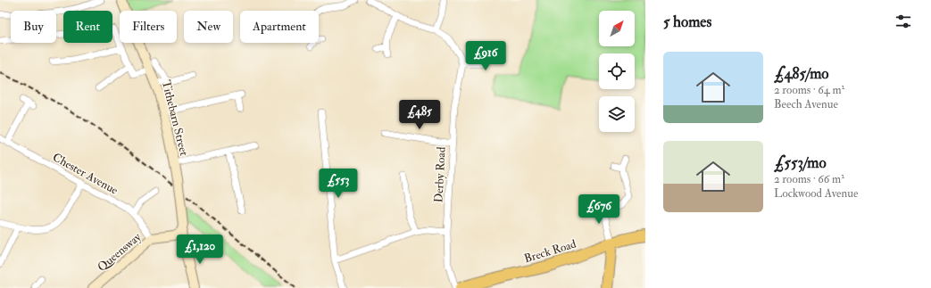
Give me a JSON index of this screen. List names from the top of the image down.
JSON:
{
  "streets": {
    "main road": ["Tithebarn Street", "Breck Road", "Queensway"],
    "street": ["Chester Avenue", "Derby Road"]
  },
  "crossings": [
    ["Tithebarn Street", "Queensway"],
    ["Chester Avenue", "Queensway"]
  ],
  "north": "top right",
  "page": {
    "heading": "5 homes",
    "chip": [
      "Buy",
      "Rent",
      "Filters",
      "New",
      "Apartment"
    ],
    "price": [
      "£916",
      "£485",
      "£553",
      "£676",
      "£1,120"
    ],
    "list": [
      {
        "name": "£485/mo",
        "note": "2 rooms · 64 m² · Beech Avenue"
      },
      {
        "name": "£553/mo",
        "note": "2 rooms · 66 m² · Lockwood Avenue"
      }
    ]
  }
}
